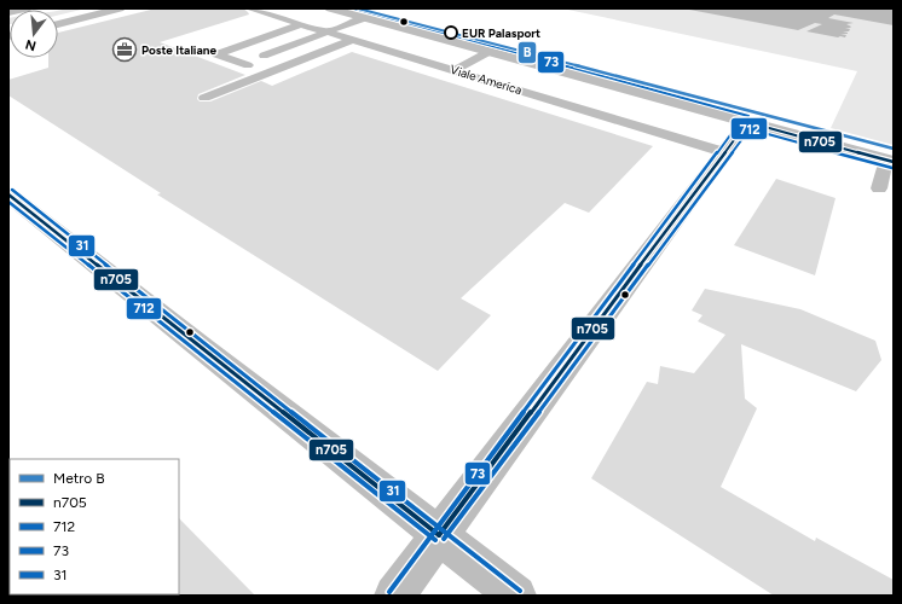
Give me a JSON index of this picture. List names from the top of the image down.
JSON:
{
  "streets": {
    "street": ["Viale America"]
  },
  "places": {
    "other": ["EUR Palasport"],
    "office": ["Poste Italiane"]
  },
  "lines": [
    "metro line B",
    "transit line 73",
    "transit line n705",
    "transit line 712",
    "transit line 31"
  ],
  "legend": [
    "Metro B",
    "n705",
    "712",
    "73",
    "31"
  ],
  "north": "bottom"
}
